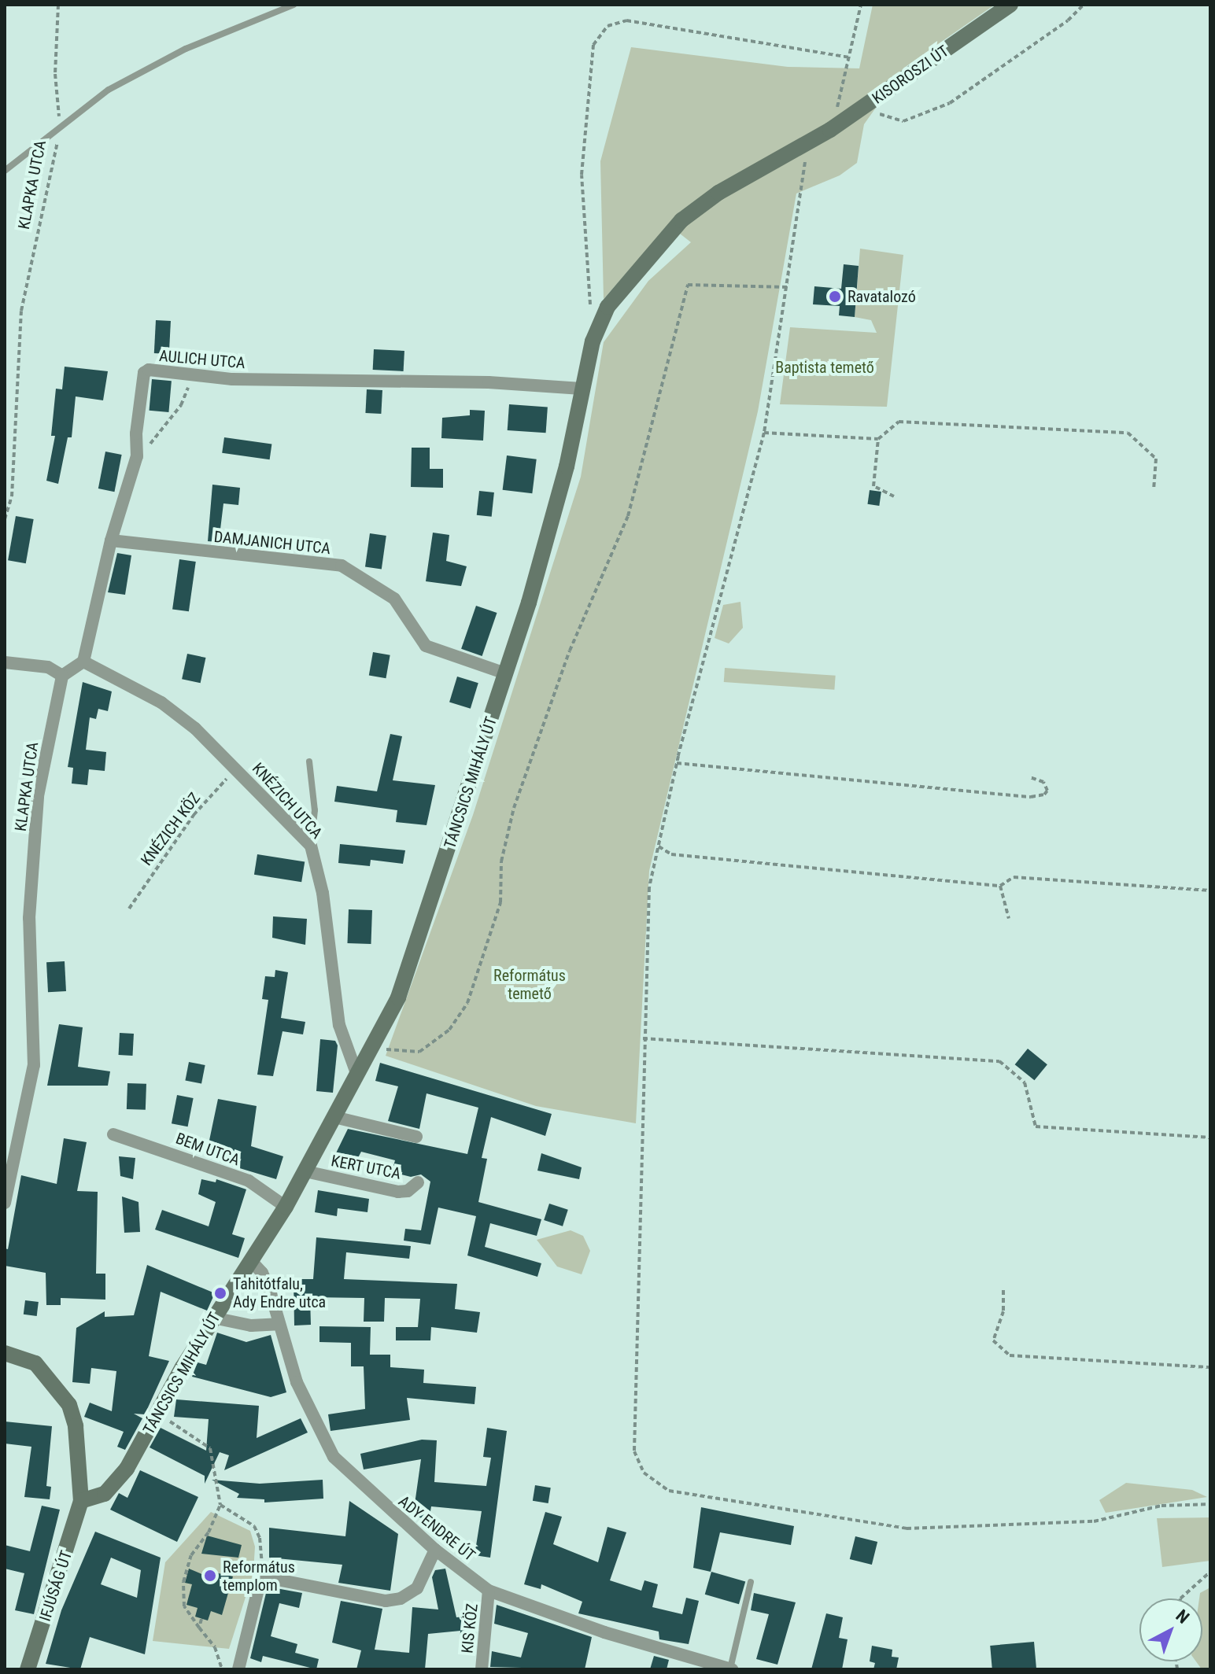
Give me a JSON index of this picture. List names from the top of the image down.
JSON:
{
  "streets": {
    "main road": ["KISOROSZI ÚT", "TÁNCSICS MIHÁLY ÚT", "IFJÚSÁG ÚT"],
    "street": [
      "KLAPKA UTCA",
      "AULICH UTCA",
      "DAMJANICH UTCA",
      "KNÉZICH UTCA",
      "BEM UTCA",
      "KERT UTCA",
      "ADY ENDRE ÚT",
      "KIS KÖZ"
    ],
    "path": ["KNÉZICH KÖZ"]
  },
  "crossings": [
    ["KISOROSZI ÚT", "TÁNCSICS MIHÁLY ÚT"],
    ["AULICH UTCA", "DAMJANICH UTCA"],
    ["AULICH UTCA", "TÁNCSICS MIHÁLY ÚT"],
    ["AULICH UTCA", "KNÉZICH UTCA"],
    ["DAMJANICH UTCA", "TÁNCSICS MIHÁLY ÚT"],
    ["TÁNCSICS MIHÁLY ÚT", "KNÉZICH UTCA"],
    ["TÁNCSICS MIHÁLY ÚT", "BEM UTCA"],
    ["TÁNCSICS MIHÁLY ÚT", "KERT UTCA"],
    ["TÁNCSICS MIHÁLY ÚT", "ADY ENDRE ÚT"],
    ["TÁNCSICS MIHÁLY ÚT", "IFJÚSÁG ÚT"],
    ["KNÉZICH UTCA", "KNÉZICH KÖZ"],
    ["ADY ENDRE ÚT", "KIS KÖZ"]
  ],
  "parks": ["Baptista temető", "Református temető"],
  "places": ["Ravatalozó", "Tahitótfalu, Ady Endre utca", "Református templom"],
  "north": "top right"
}
